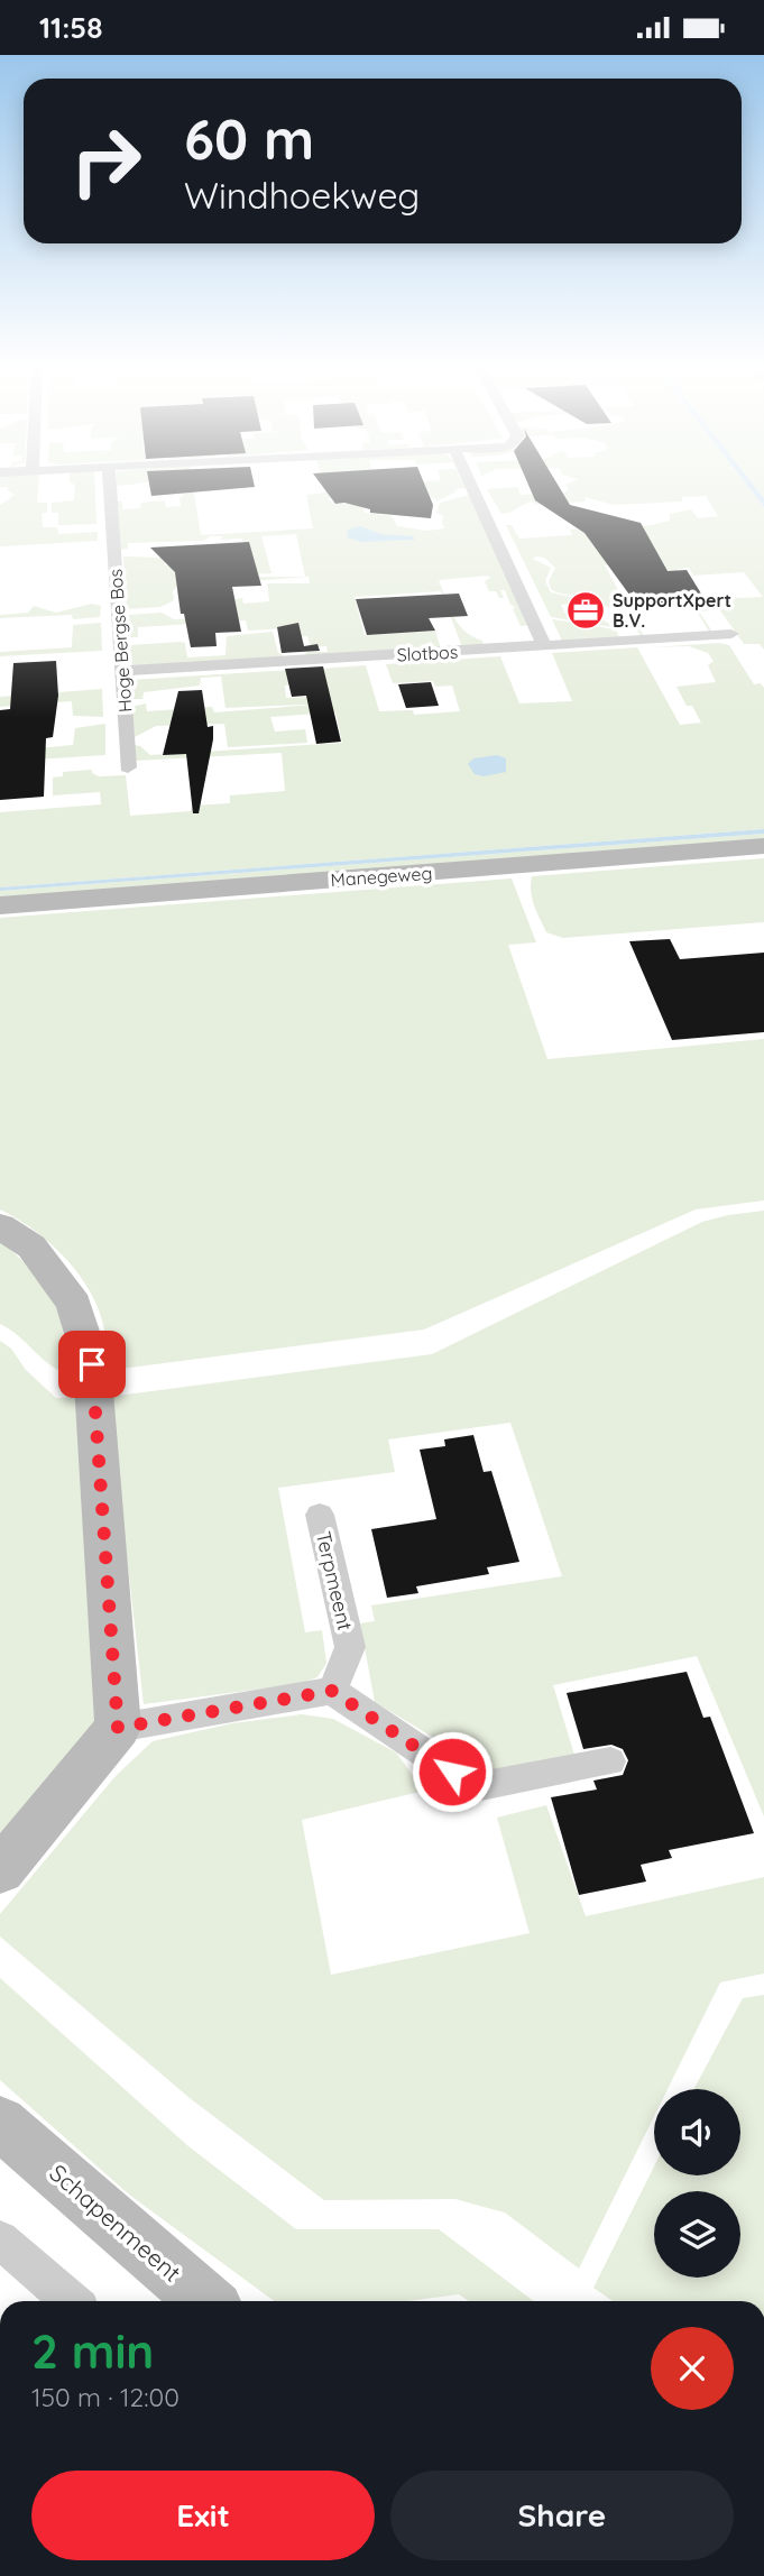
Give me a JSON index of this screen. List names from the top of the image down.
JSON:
{
  "streets": {
    "street": [
      "Hoge Bergse Bos",
      "Slotbos",
      "Manegeweg",
      "Terpmeent",
      "Schapenmeent"
    ]
  },
  "crossings": [
    ["Hoge Bergse Bos", "Slotbos"]
  ],
  "places": {
    "office": ["SupportXpert B.V."]
  },
  "page": {
    "status": "11:58",
    "turn": ["60 m", "Windhoekweg"],
    "heading": ["2 min", "150 m · 12:00"],
    "buttons": ["Exit", "Share"]
  }
}
